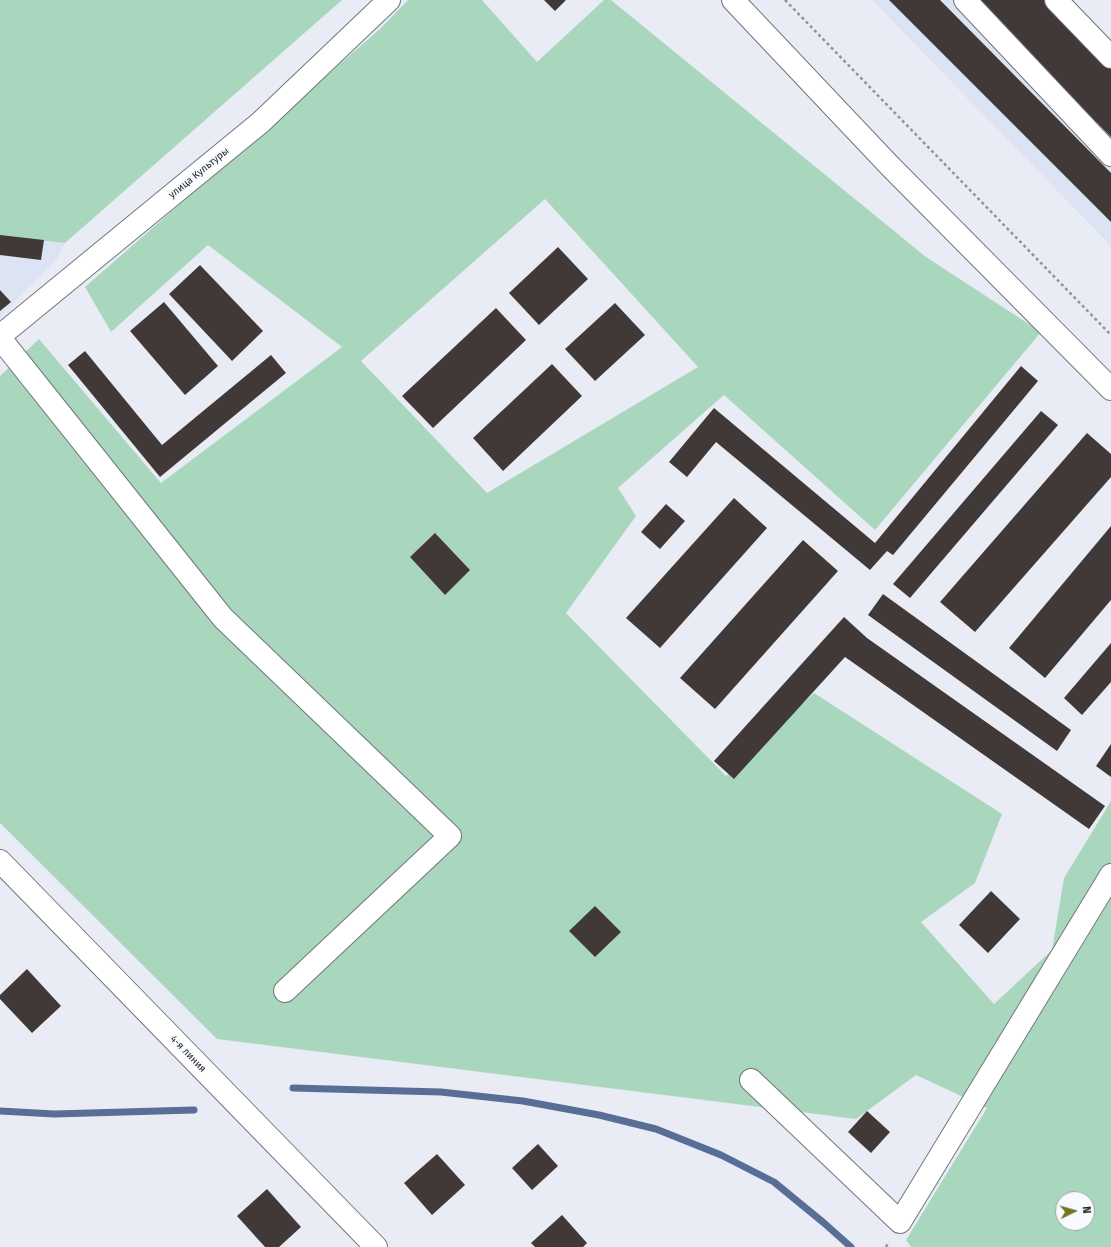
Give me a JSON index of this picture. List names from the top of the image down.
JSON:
{
  "streets": {
    "street": ["улица Культуры", "4-я линия"]
  },
  "north": "right"
}
